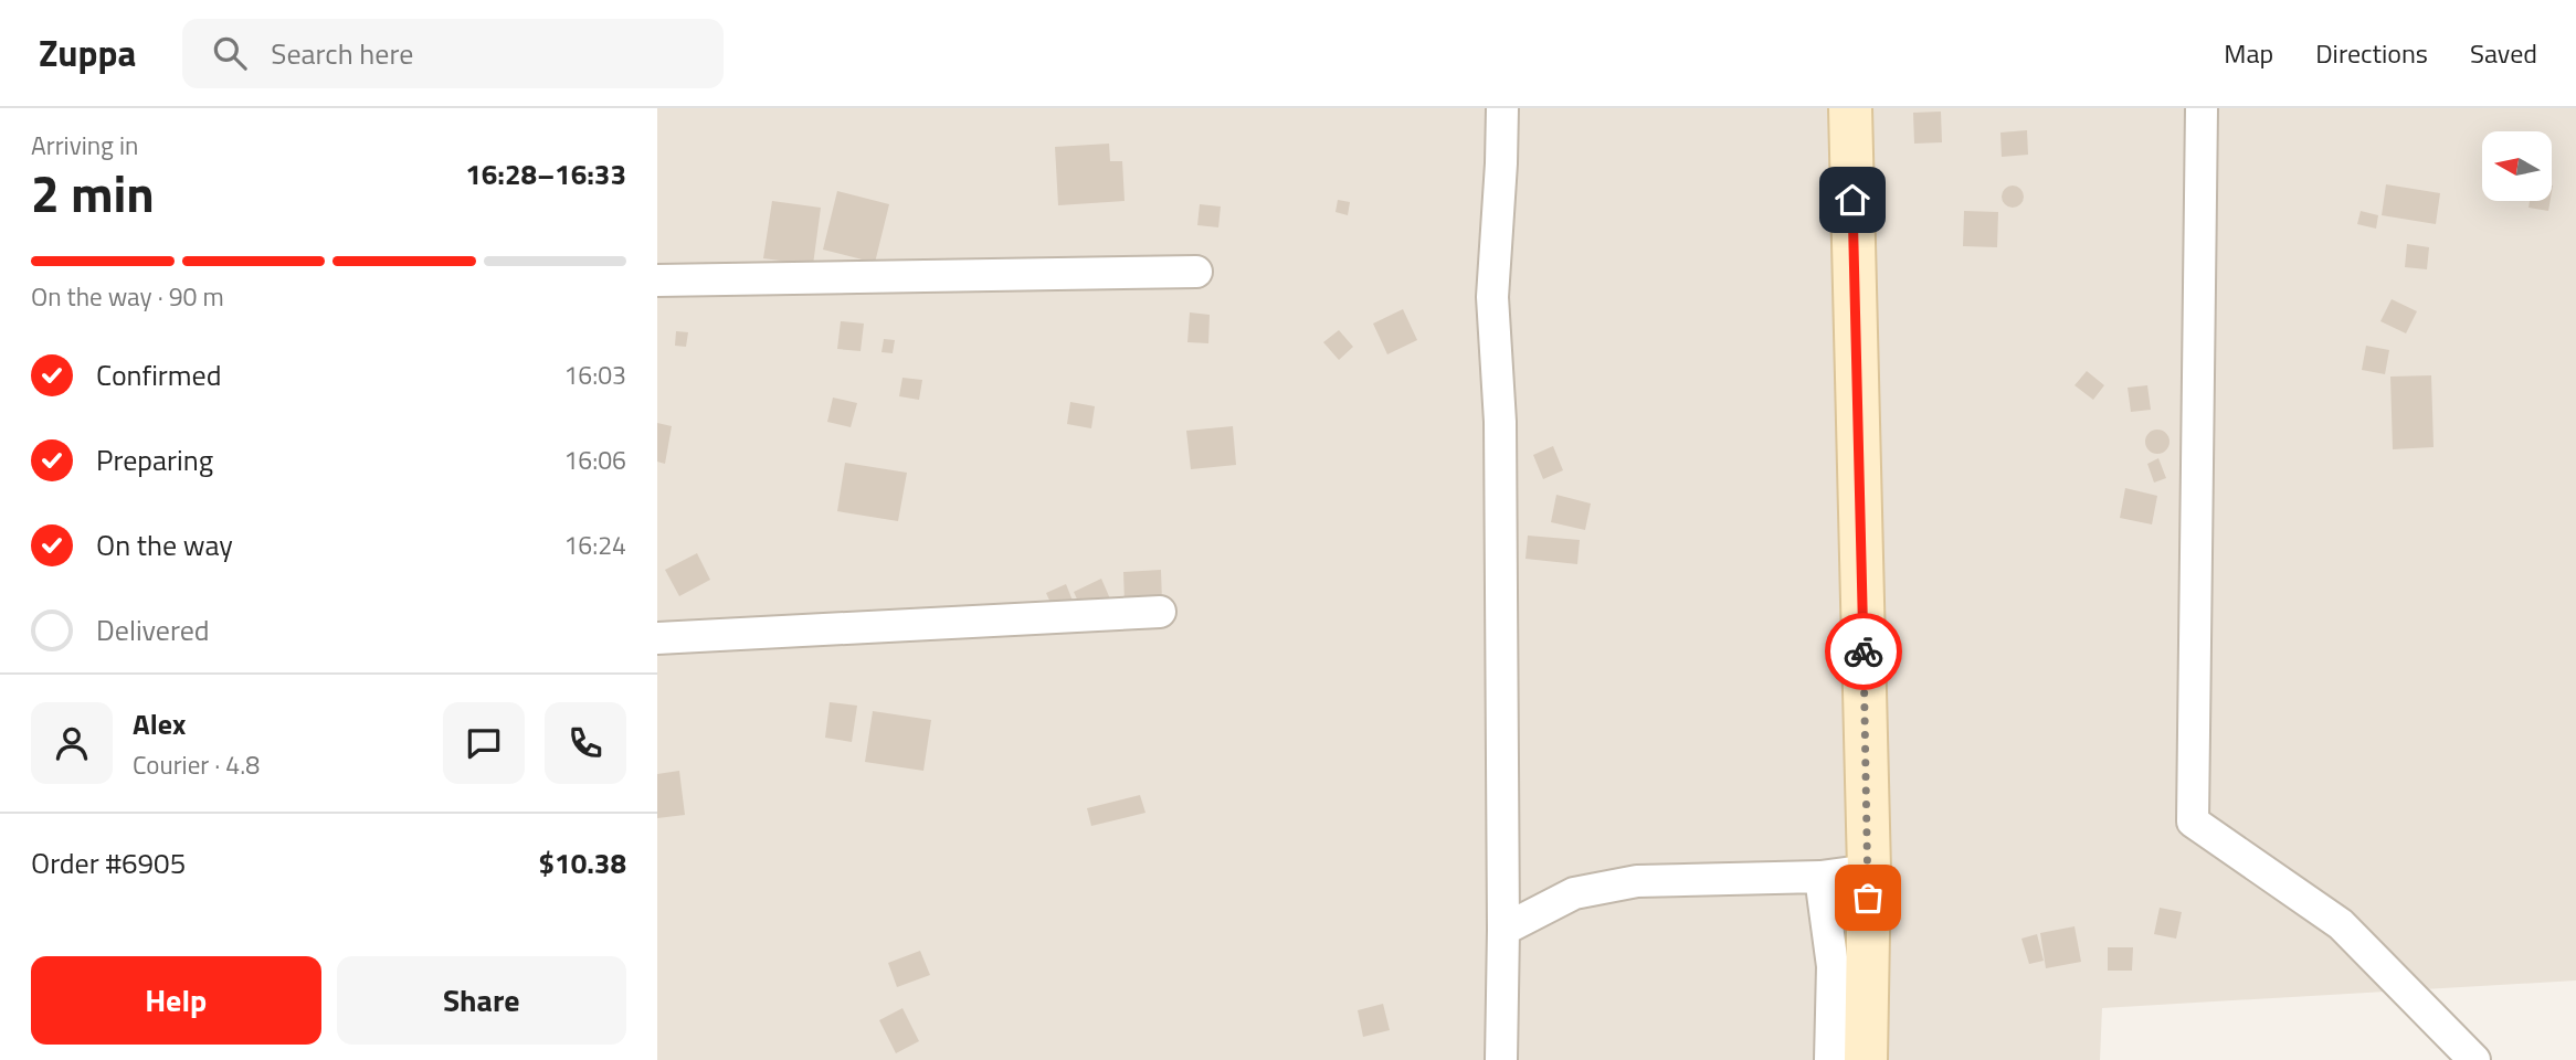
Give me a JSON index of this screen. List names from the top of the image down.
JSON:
{
  "north": "left",
  "page": {
    "header": "Zuppa",
    "search": "Search here",
    "nav": ["Map", "Directions", "Saved"],
    "heading": ["2 min", "Arriving in", "16:28–16:33"],
    "panel": [
      "Alex",
      "Courier · 4.8",
      "Order #6905",
      "$10.38"
    ],
    "bar": "On the way · 90 m",
    "list": [
      ["Confirmed", "16:03"],
      ["Preparing", "16:06"],
      ["On the way", "16:24"],
      "Delivered"
    ],
    "buttons": ["Help", "Share"]
  }
}
